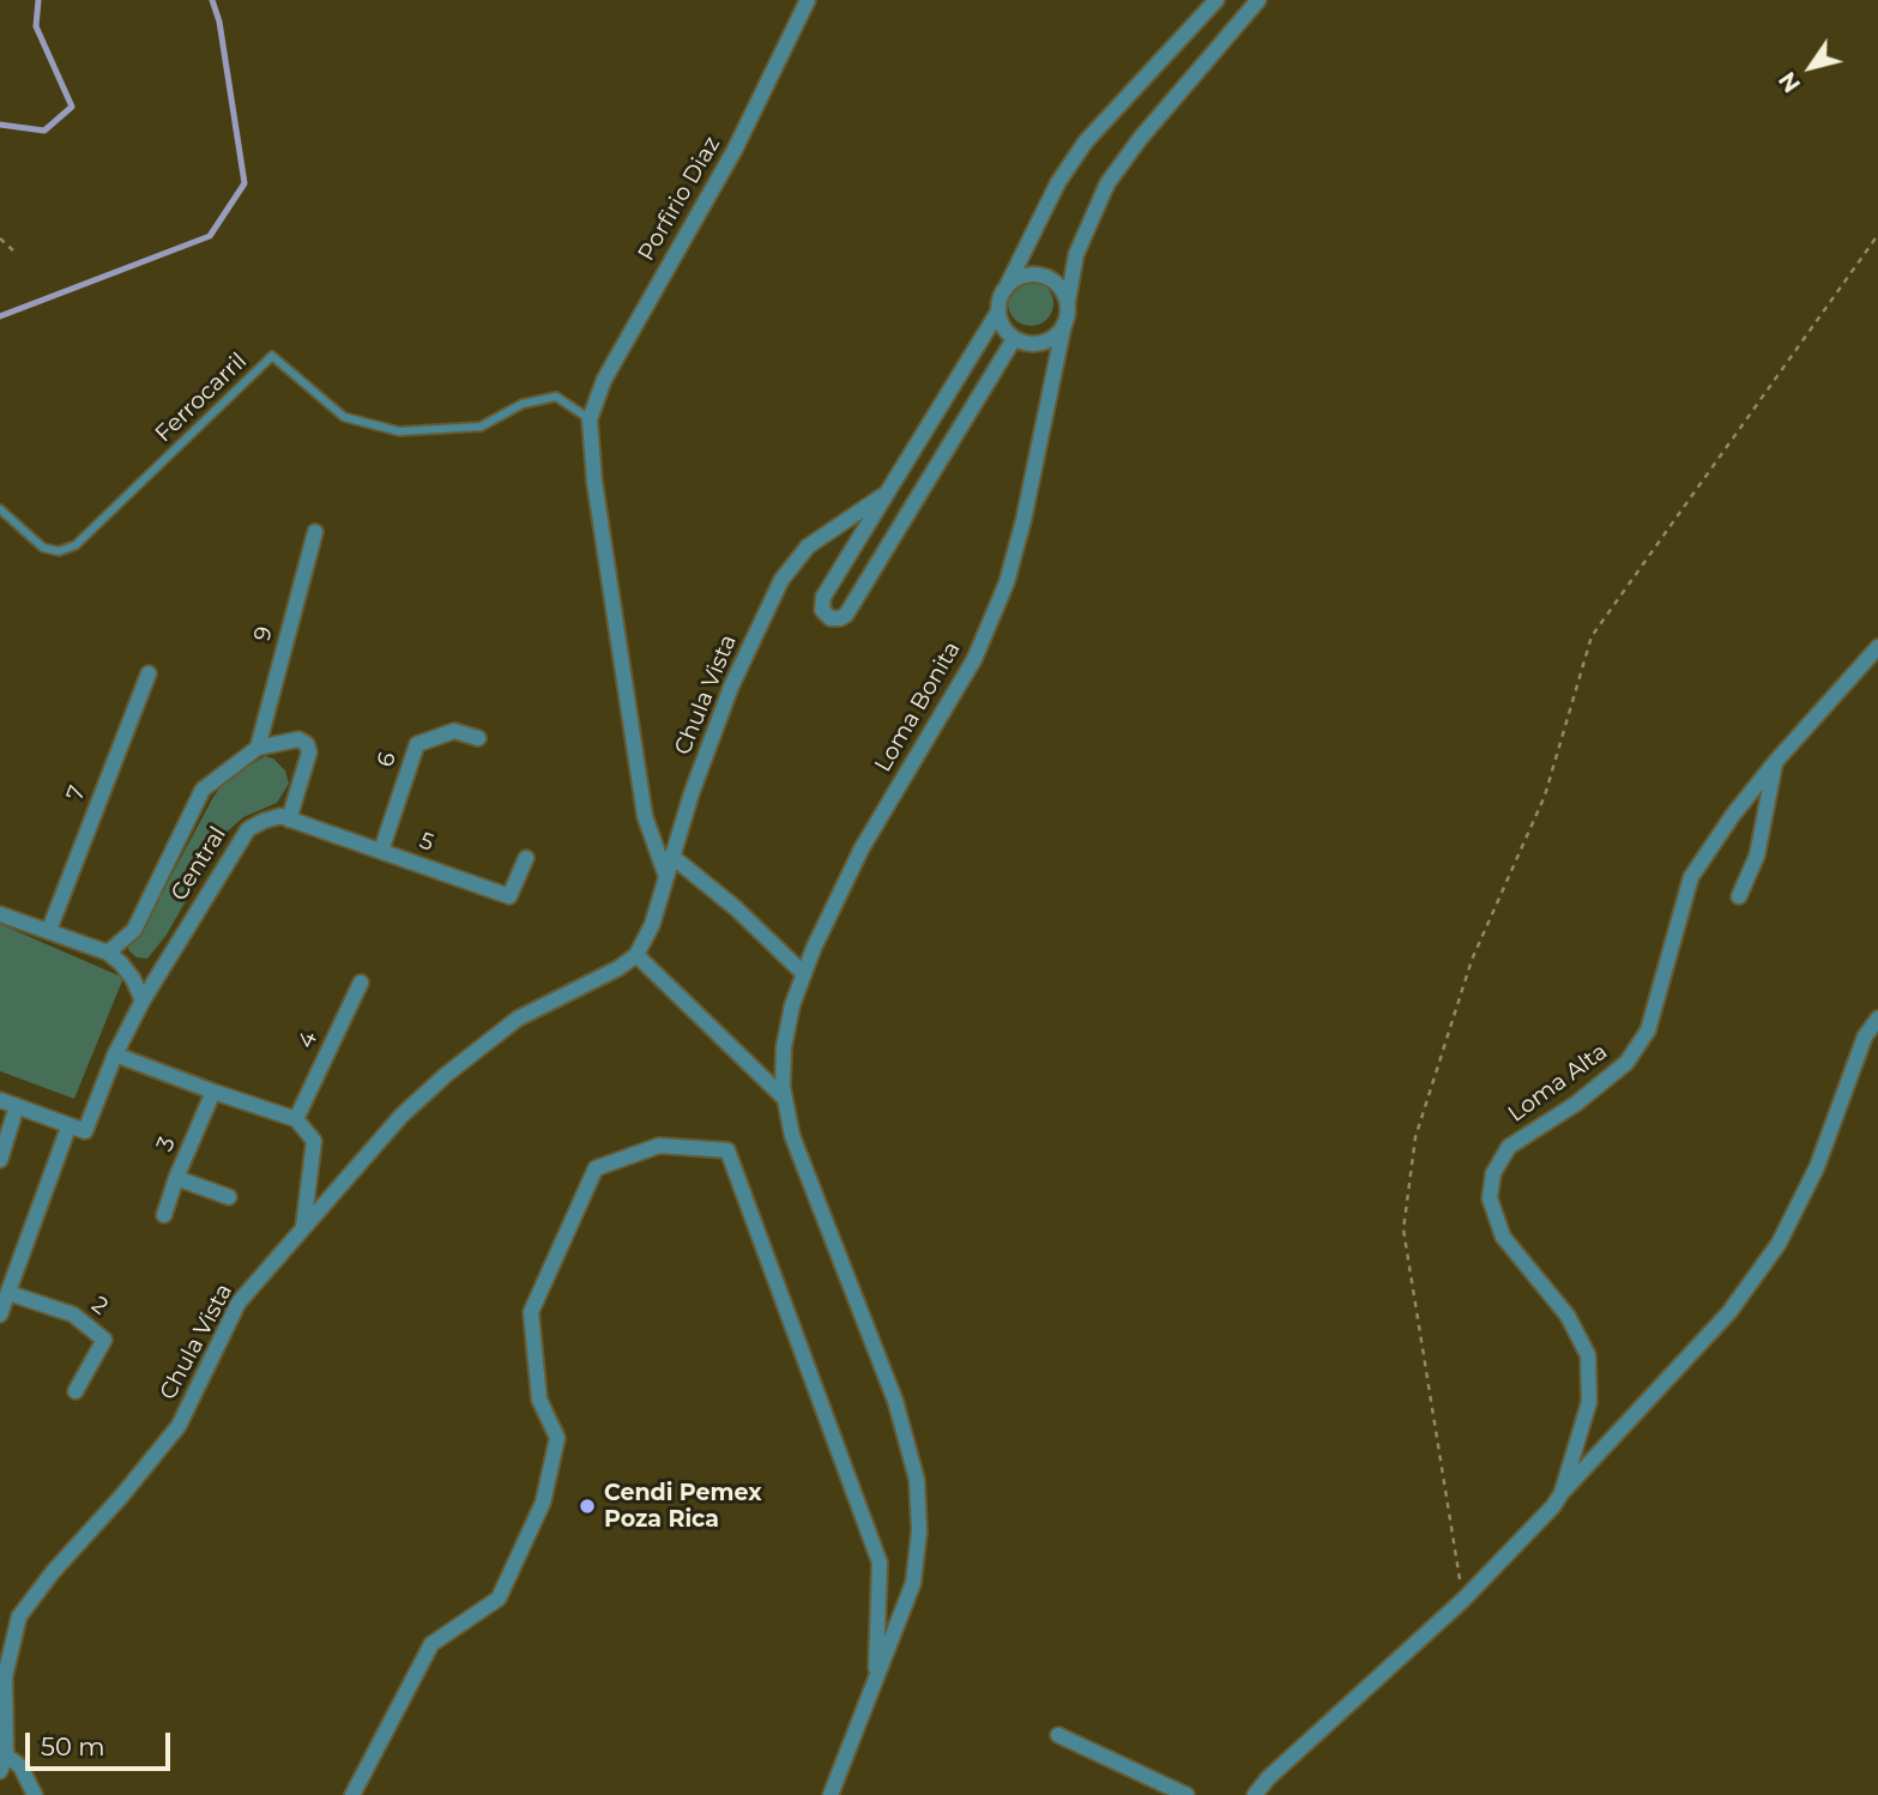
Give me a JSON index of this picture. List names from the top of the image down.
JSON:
{
  "streets": {
    "street": [
      "Porfirio Diaz",
      "9",
      "Chula Vista",
      "Loma Bonita",
      "6",
      "7",
      "5",
      "Central",
      "4",
      "Loma Alta",
      "3",
      "2"
    ],
    "lane": ["Ferrocarril"]
  },
  "crossings": [
    ["Porfirio Diaz", "Ferrocarril"],
    ["9", "Central"],
    ["6", "5"],
    ["5", "Central"]
  ],
  "places": ["Cendi Pemex Poza Rica"],
  "scale_bar": "50 m",
  "north": "bottom left"
}
